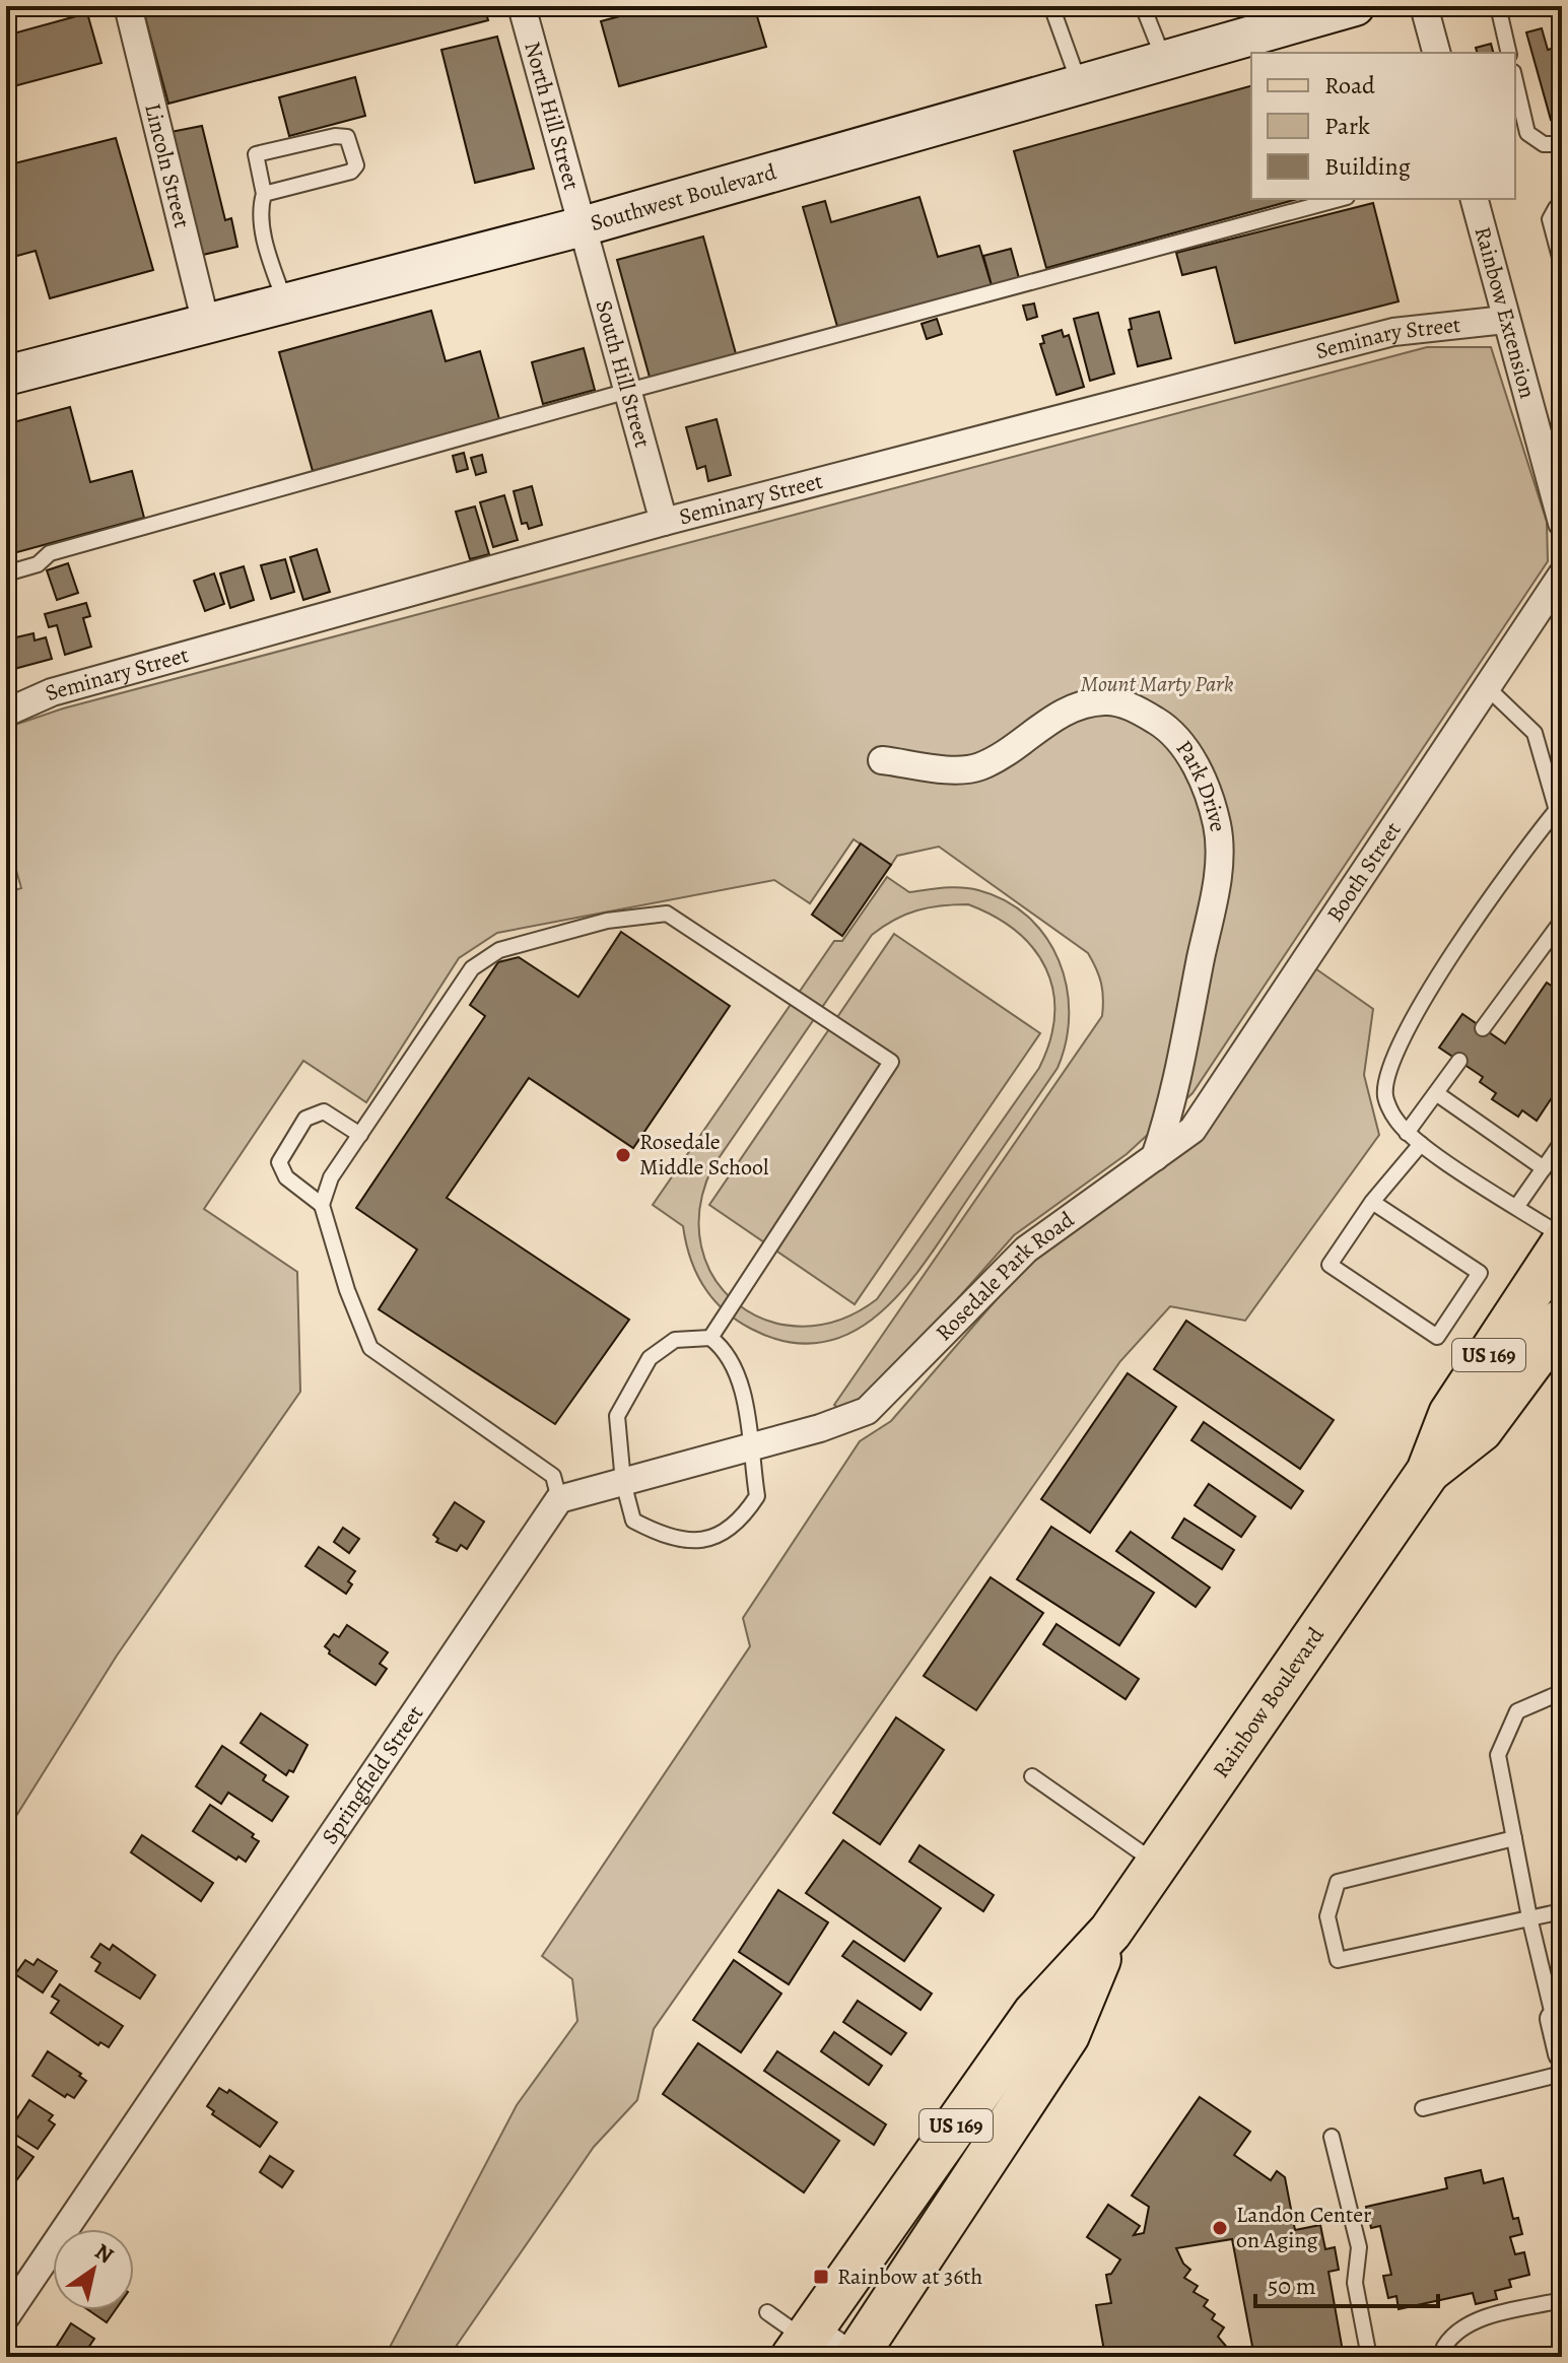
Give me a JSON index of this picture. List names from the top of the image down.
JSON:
{
  "streets": {
    "main road": ["Southwest Boulevard", "US 169", "Rainbow Boulevard"],
    "street": [
      "North Hill Street",
      "Lincoln Street",
      "Rainbow Extension",
      "Seminary Street",
      "South Hill Street",
      "Park Drive",
      "Booth Street",
      "Rosedale Park Road",
      "Springfield Street"
    ]
  },
  "crossings": [
    ["North Hill Street", "Southwest Boulevard"],
    ["North Hill Street", "South Hill Street"],
    ["Lincoln Street", "Southwest Boulevard"],
    ["Southwest Boulevard", "South Hill Street"],
    ["Rainbow Extension", "Seminary Street"],
    ["Seminary Street", "South Hill Street"],
    ["Park Drive", "Booth Street"],
    ["Park Drive", "Rosedale Park Road"],
    ["Booth Street", "Rosedale Park Road"]
  ],
  "parks": ["Mount Marty Park"],
  "places": {
    "other": ["Rosedale Middle School", "Landon Center on Aging"],
    "transit": ["Rainbow at 36th"]
  },
  "legend": ["Road", "Park", "Building"],
  "scale_bar": "50 m",
  "north": "top right"
}
